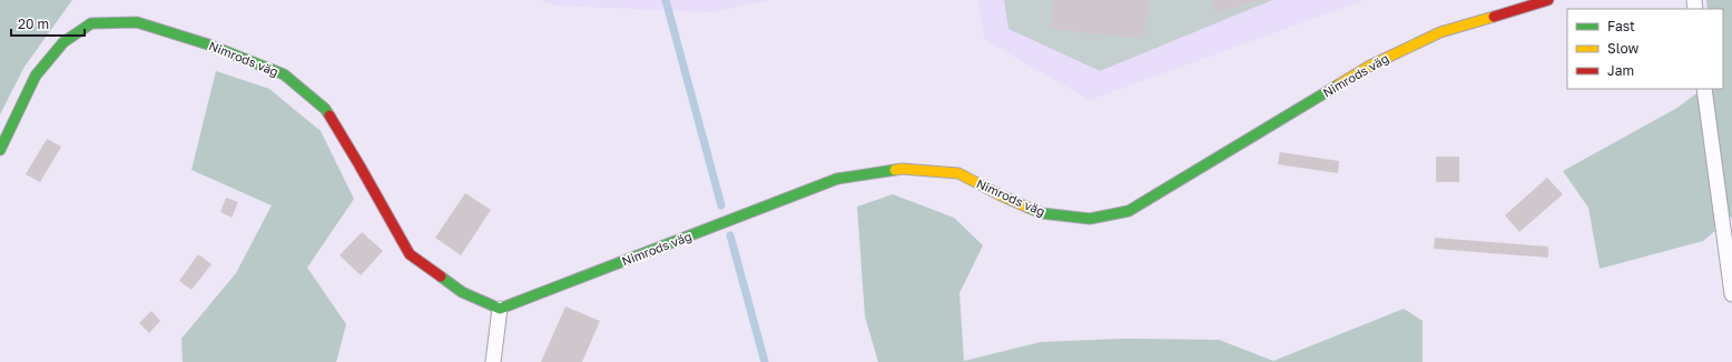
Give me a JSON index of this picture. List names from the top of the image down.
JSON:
{
  "streets": {
    "street": ["Nimrods väg"]
  },
  "legend": ["Fast", "Slow", "Jam"],
  "scale_bar": "20 m"
}
